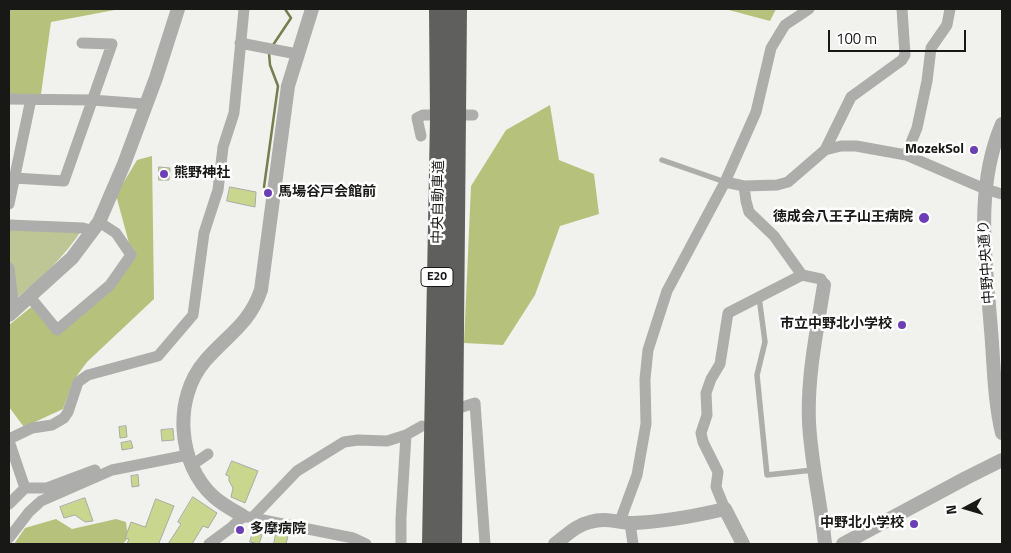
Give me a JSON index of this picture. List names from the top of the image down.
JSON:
{
  "streets": {
    "highway": ["中央自動車道", "E20"],
    "street": ["中野中央通り"]
  },
  "places": [
    "MozekSol",
    "熊野神社",
    "馬場谷戸会館前",
    "徳成会八王子山王病院",
    "市立中野北小学校",
    "中野北小学校",
    "多摩病院"
  ],
  "scale_bar": "100 m",
  "north": "left"
}
